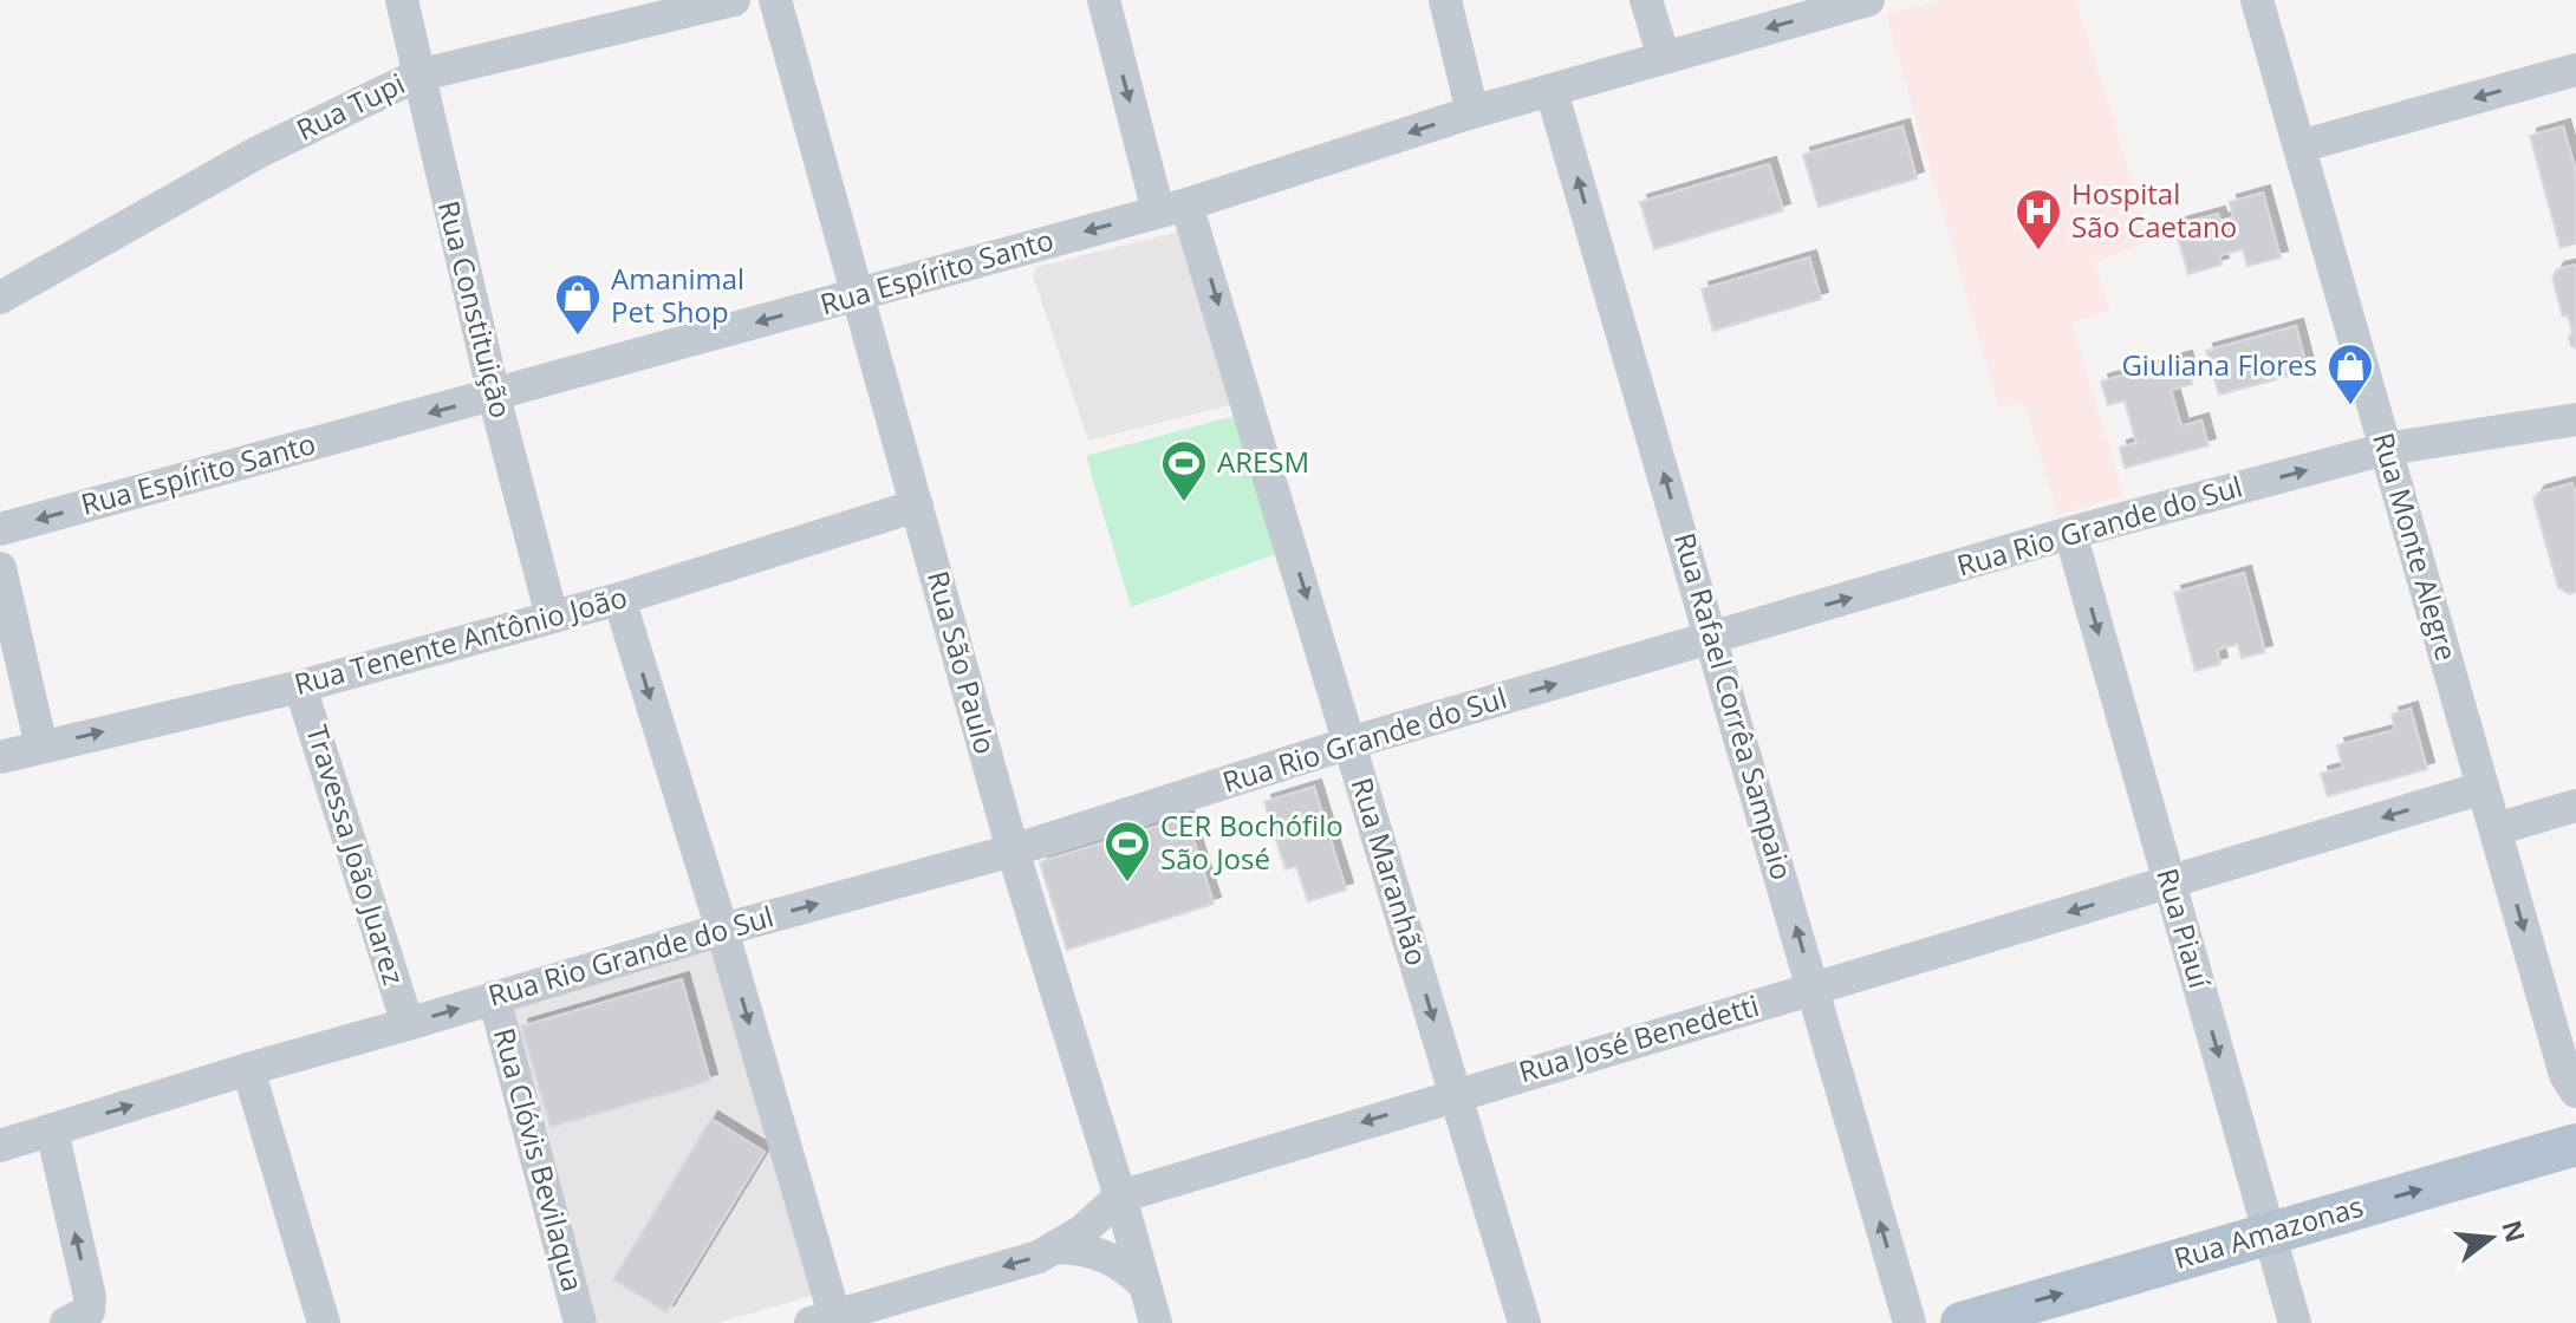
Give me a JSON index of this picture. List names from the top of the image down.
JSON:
{
  "streets": {
    "main road": ["Rua Amazonas"],
    "street": [
      "Rua Tupi",
      "Rua Espírito Santo",
      "Rua Constituição",
      "Rua Rio Grande do Sul",
      "Rua Monte Alegre",
      "Rua Tenente Antônio João",
      "Rua São Paulo",
      "Rua Rafael Corrêa Sampaio",
      "Travessa João Juarez",
      "Rua Maranhão",
      "Rua Piauí",
      "Rua José Benedetti",
      "Rua Clóvis Bevilaqua"
    ]
  },
  "crossings": [
    ["Rua Tupi", "Rua Constituição"],
    ["Rua Espírito Santo", "Rua Constituição"],
    ["Rua Espírito Santo", "Rua São Paulo"],
    ["Rua Espírito Santo", "Rua Rafael Corrêa Sampaio"],
    ["Rua Espírito Santo", "Rua Maranhão"],
    ["Rua Constituição", "Rua Tenente Antônio João"],
    ["Rua Rio Grande do Sul", "Rua Monte Alegre"],
    ["Rua Rio Grande do Sul", "Rua São Paulo"],
    ["Rua Rio Grande do Sul", "Rua Rafael Corrêa Sampaio"],
    ["Rua Rio Grande do Sul", "Travessa João Juarez"],
    ["Rua Rio Grande do Sul", "Rua Maranhão"],
    ["Rua Rio Grande do Sul", "Rua Piauí"],
    ["Rua Rio Grande do Sul", "Rua Clóvis Bevilaqua"],
    ["Rua Monte Alegre", "Rua José Benedetti"],
    ["Rua Tenente Antônio João", "Rua São Paulo"],
    ["Rua Tenente Antônio João", "Travessa João Juarez"],
    ["Rua São Paulo", "Rua José Benedetti"],
    ["Rua Rafael Corrêa Sampaio", "Rua José Benedetti"],
    ["Rua Maranhão", "Rua José Benedetti"],
    ["Rua Piauí", "Rua José Benedetti"],
    ["Rua Piauí", "Rua Amazonas"]
  ],
  "one_way": [
    "Rua Espírito Santo",
    "Rua Rio Grande do Sul",
    "Rua Rafael Corrêa Sampaio",
    "Rua Maranhão",
    "Rua Piauí",
    "Rua José Benedetti",
    "Rua Amazonas"
  ],
  "places": {
    "hospital": ["Hospital São Caetano"],
    "shop": ["Amanimal Pet Shop", "Giuliana Flores"],
    "sports": ["ARESM", "CER Bochófilo São José"]
  },
  "north": "right"
}
